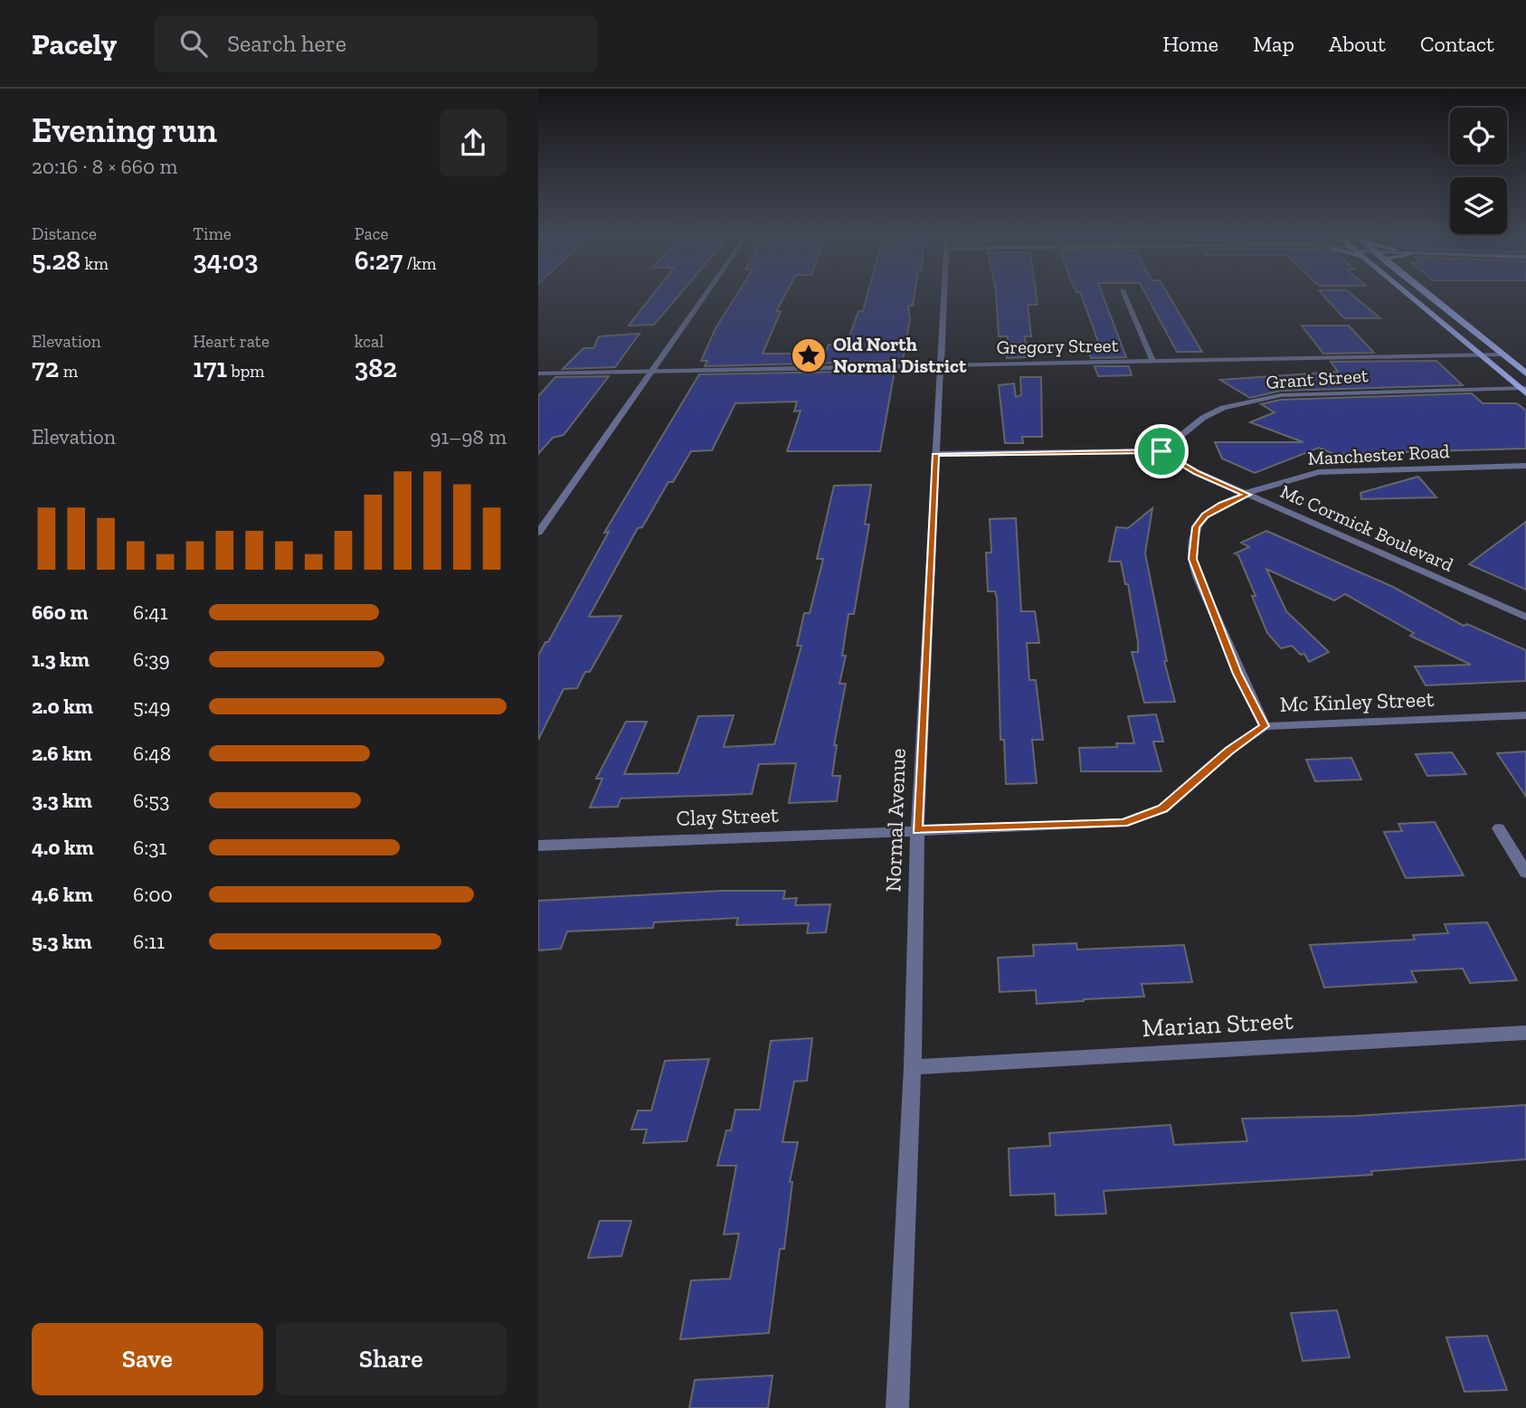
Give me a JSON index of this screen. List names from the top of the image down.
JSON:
{
  "streets": {
    "street": [
      "Gregory Street",
      "Grant Street",
      "Manchester Road",
      "Mc Cormick Boulevard",
      "Mc Kinley Street",
      "Clay Street",
      "Normal Avenue",
      "Marian Street"
    ]
  },
  "crossings": [
    ["Gregory Street", "Normal Avenue"],
    ["Grant Street", "Mc Cormick Boulevard"],
    ["Manchester Road", "Mc Cormick Boulevard"],
    ["Manchester Road", "Mc Kinley Street"],
    ["Mc Kinley Street", "Clay Street"],
    ["Mc Kinley Street", "Normal Avenue"],
    ["Clay Street", "Normal Avenue"],
    ["Normal Avenue", "Marian Street"]
  ],
  "places": {
    "place": ["Old North Normal District"]
  },
  "page": {
    "header": "Pacely",
    "search": "Search here",
    "nav": [
      "Home",
      "Map",
      "About",
      "Contact"
    ],
    "heading": ["Evening run", "20:16 · 8 × 660 m"],
    "stats": [
      ["Distance", "5.28 km"],
      ["Time", "34:03"],
      ["Pace", "6:27 /km"],
      ["Elevation", "72 m"],
      ["Heart rate", "171 bpm"],
      ["kcal", "382"]
    ],
    "chart": ["Elevation", "91–98 m"],
    "list": [
      {
        "name": "660 m",
        "note": "6:41"
      },
      {
        "name": "1.3 km",
        "note": "6:39"
      },
      {
        "name": "2.0 km",
        "note": "5:49"
      },
      {
        "name": "2.6 km",
        "note": "6:48"
      },
      {
        "name": "3.3 km",
        "note": "6:53"
      },
      {
        "name": "4.0 km",
        "note": "6:31"
      },
      {
        "name": "4.6 km",
        "note": "6:00"
      },
      {
        "name": "5.3 km",
        "note": "6:11"
      }
    ],
    "buttons": ["Save", "Share"]
  }
}
